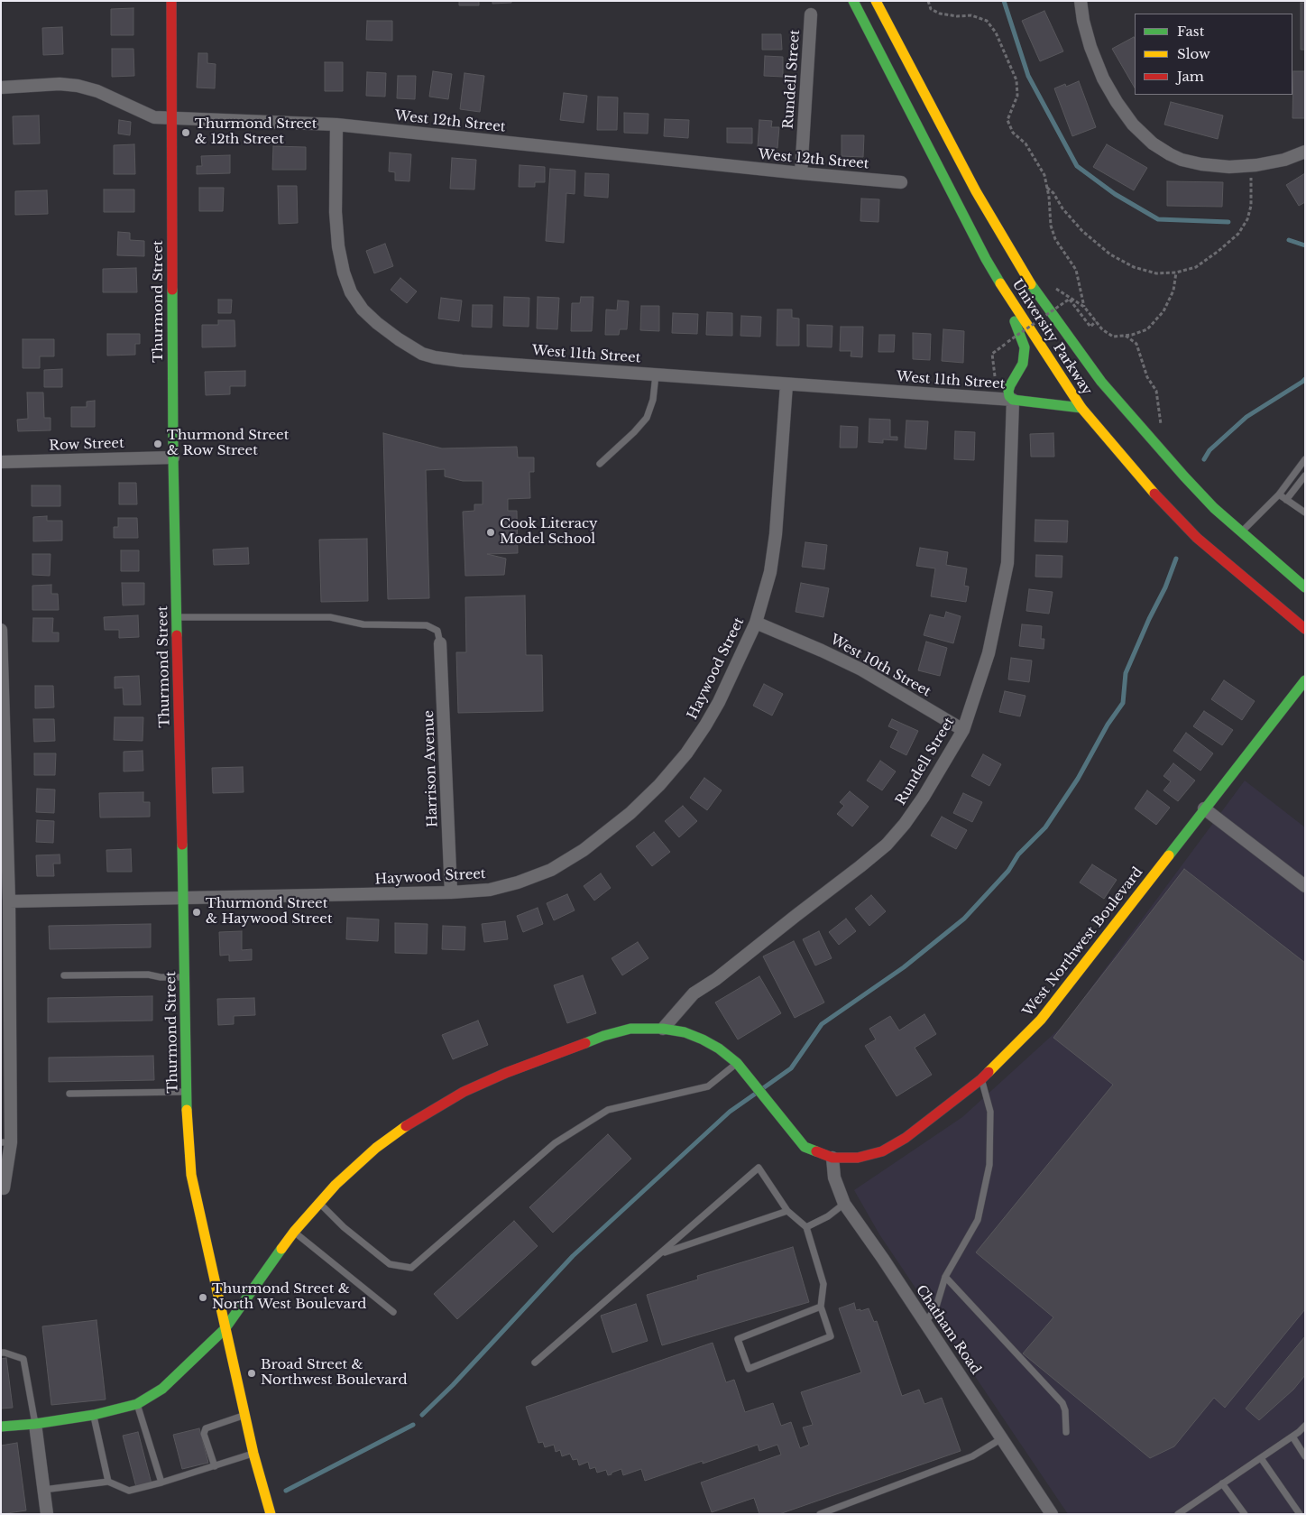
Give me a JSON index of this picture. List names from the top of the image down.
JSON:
{
  "streets": {
    "main road": ["Thurmond Street", "University Parkway", "West Northwest Boulevard"],
    "street": [
      "Rundell Street",
      "West 12th Street",
      "West 11th Street",
      "Row Street",
      "West 10th Street",
      "Haywood Street",
      "Harrison Avenue",
      "Chatham Road"
    ]
  },
  "crossings": [
    ["Rundell Street", "West 12th Street"],
    ["Rundell Street", "West 11th Street"],
    ["Rundell Street", "West 10th Street"],
    ["Rundell Street", "West Northwest Boulevard"],
    ["West 12th Street", "Thurmond Street"],
    ["West 12th Street", "West 11th Street"],
    ["Thurmond Street", "Row Street"],
    ["Thurmond Street", "Haywood Street"],
    ["Thurmond Street", "West Northwest Boulevard"],
    ["West 11th Street", "Haywood Street"],
    ["West 10th Street", "Haywood Street"],
    ["Haywood Street", "Harrison Avenue"],
    ["West Northwest Boulevard", "Chatham Road"]
  ],
  "places": [
    "Thurmond Street & 12th Street",
    "Thurmond Street & Row Street",
    "Cook Literacy Model School",
    "Thurmond Street & Haywood Street",
    "Thurmond Street & North West Boulevard",
    "Broad Street & Northwest Boulevard"
  ],
  "legend": ["Fast", "Slow", "Jam"]
}
